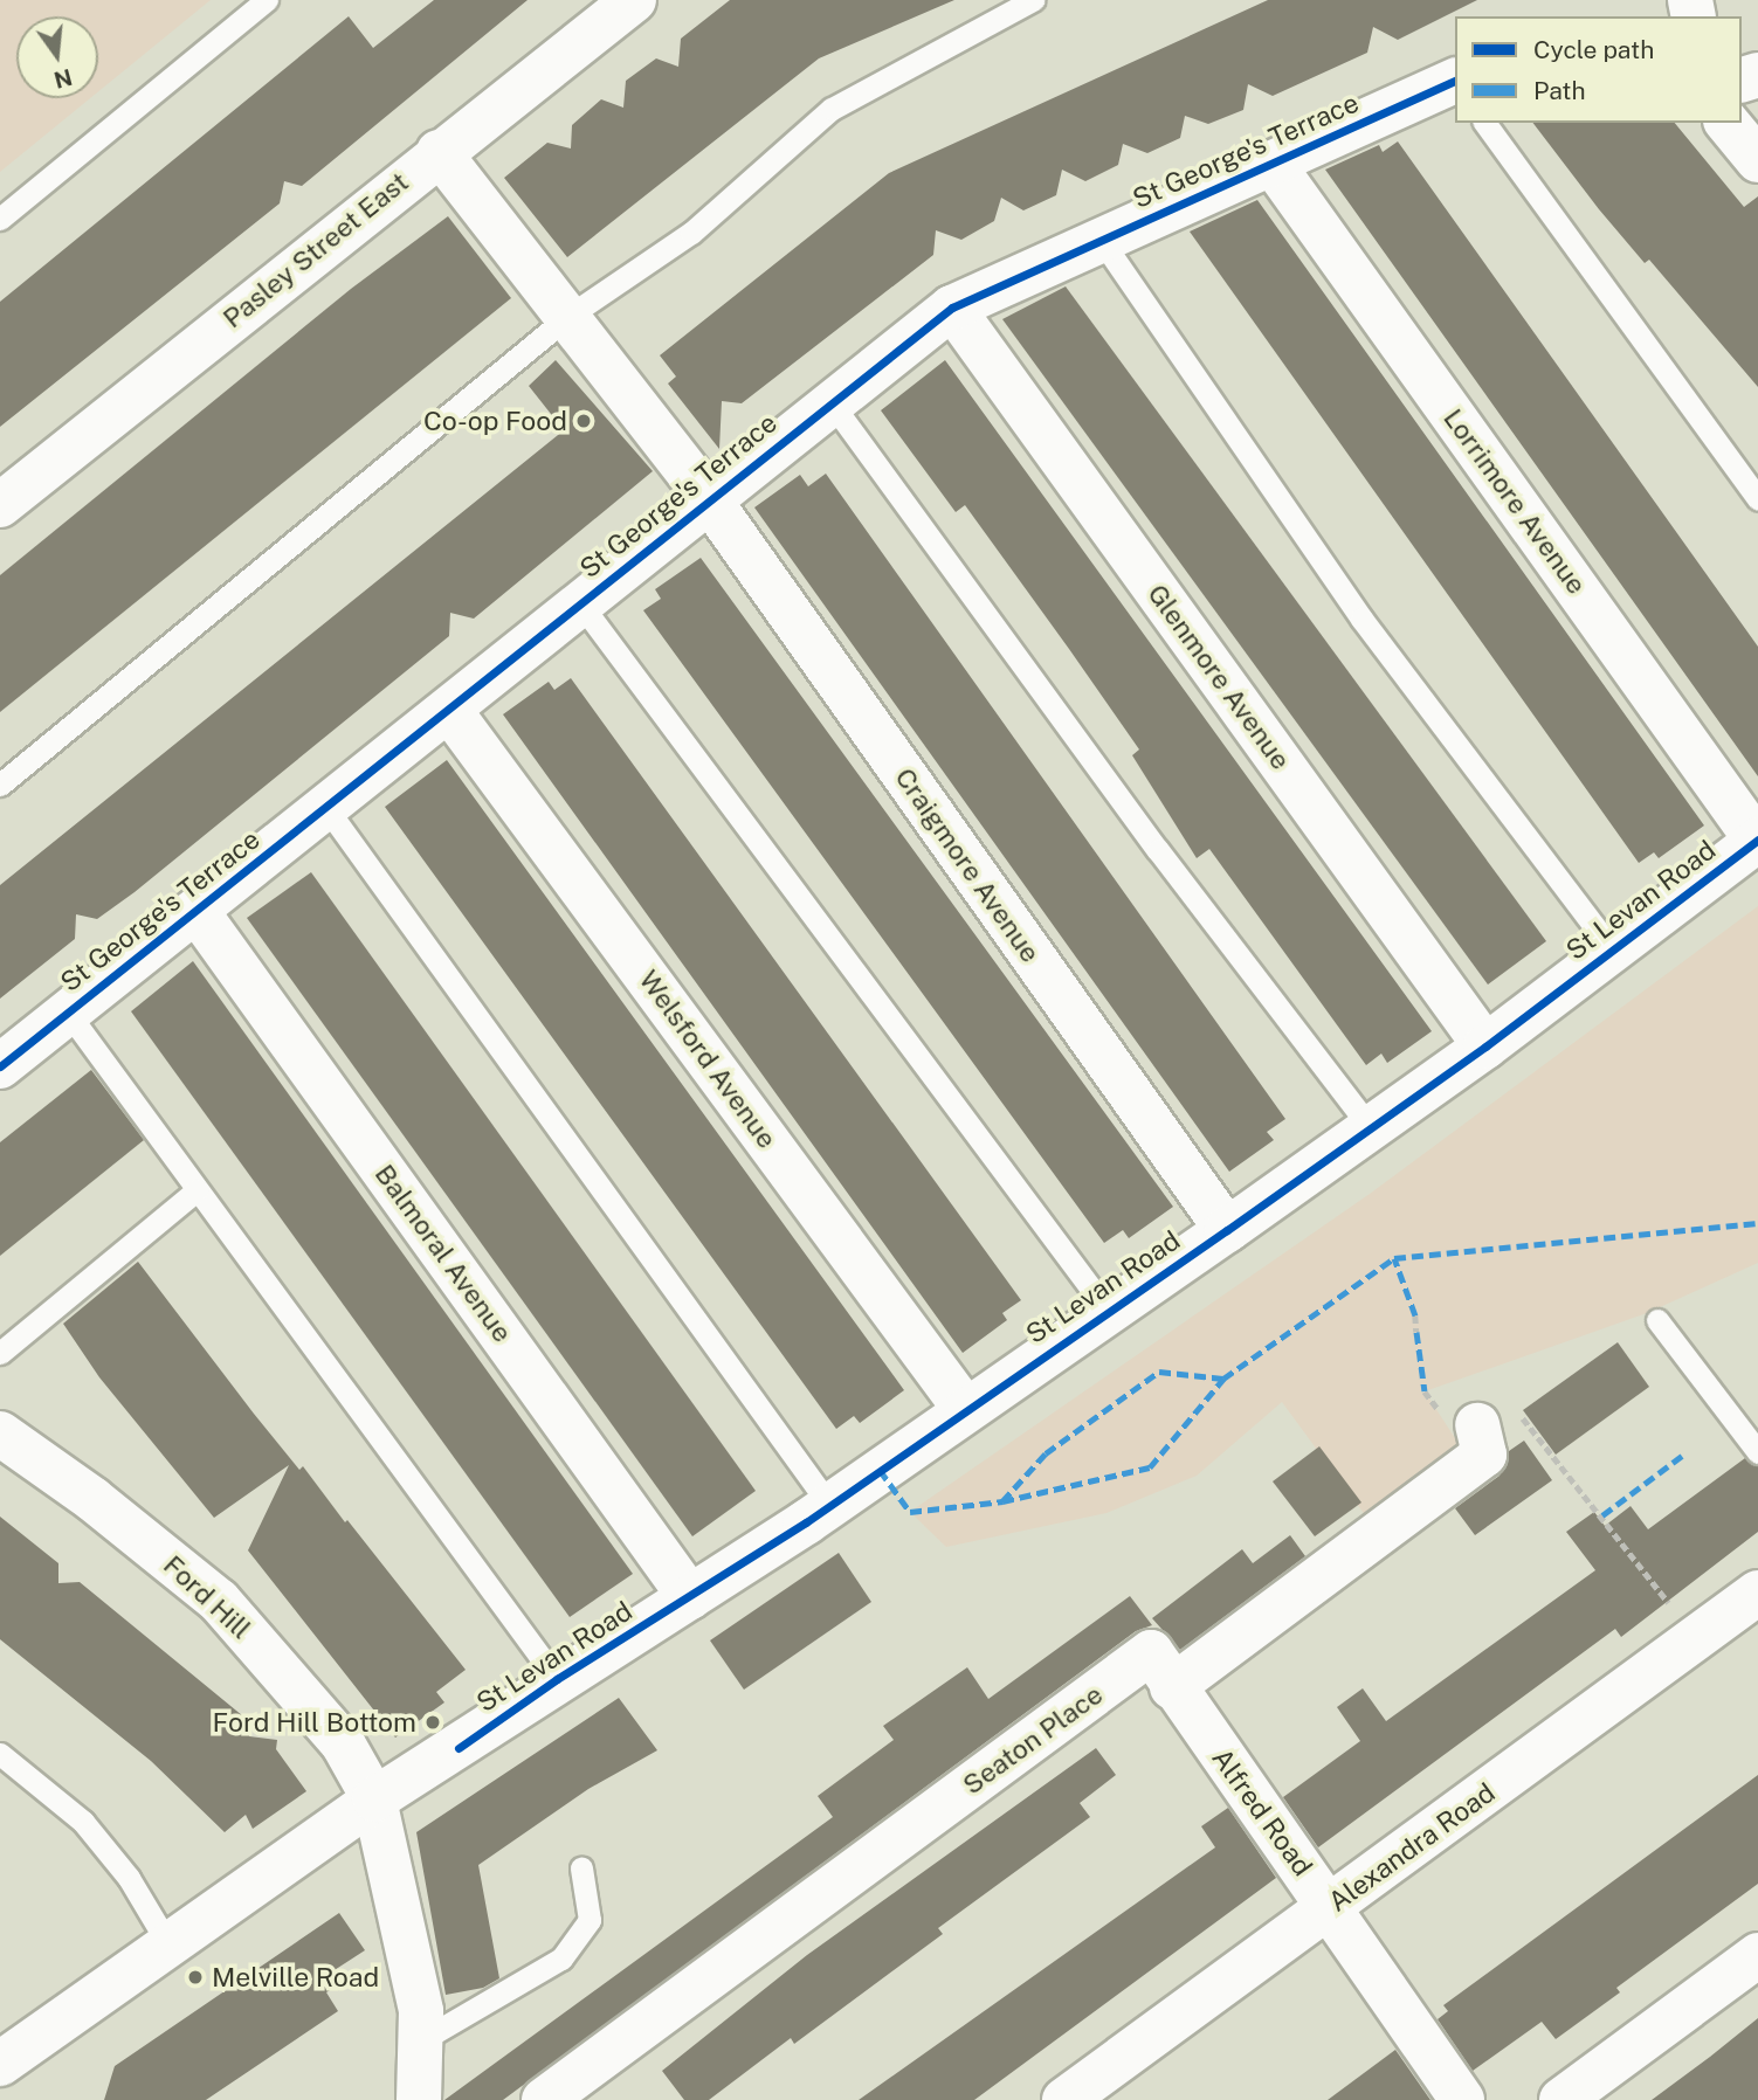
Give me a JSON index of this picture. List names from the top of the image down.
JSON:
{
  "streets": {
    "street": [
      "St George's Terrace",
      "Pasley Street East",
      "Lorrimore Avenue",
      "Glenmore Avenue",
      "Craigmore Avenue",
      "St Levan Road",
      "Welsford Avenue",
      "Balmoral Avenue",
      "Ford Hill",
      "Seaton Place",
      "Alfred Road",
      "Alexandra Road"
    ]
  },
  "crossings": [
    ["St George's Terrace", "Lorrimore Avenue"],
    ["St George's Terrace", "Glenmore Avenue"],
    ["St George's Terrace", "Craigmore Avenue"],
    ["St George's Terrace", "Welsford Avenue"],
    ["St George's Terrace", "Balmoral Avenue"],
    ["Pasley Street East", "Craigmore Avenue"],
    ["Lorrimore Avenue", "St Levan Road"],
    ["Glenmore Avenue", "St Levan Road"],
    ["Craigmore Avenue", "St Levan Road"],
    ["St Levan Road", "Welsford Avenue"],
    ["St Levan Road", "Balmoral Avenue"],
    ["St Levan Road", "Ford Hill"],
    ["Seaton Place", "Alfred Road"],
    ["Alfred Road", "Alexandra Road"]
  ],
  "places": ["Co-op Food", "Ford Hill Bottom", "Melville Road"],
  "legend": ["Cycle path", "Path"],
  "north": "bottom"
}
